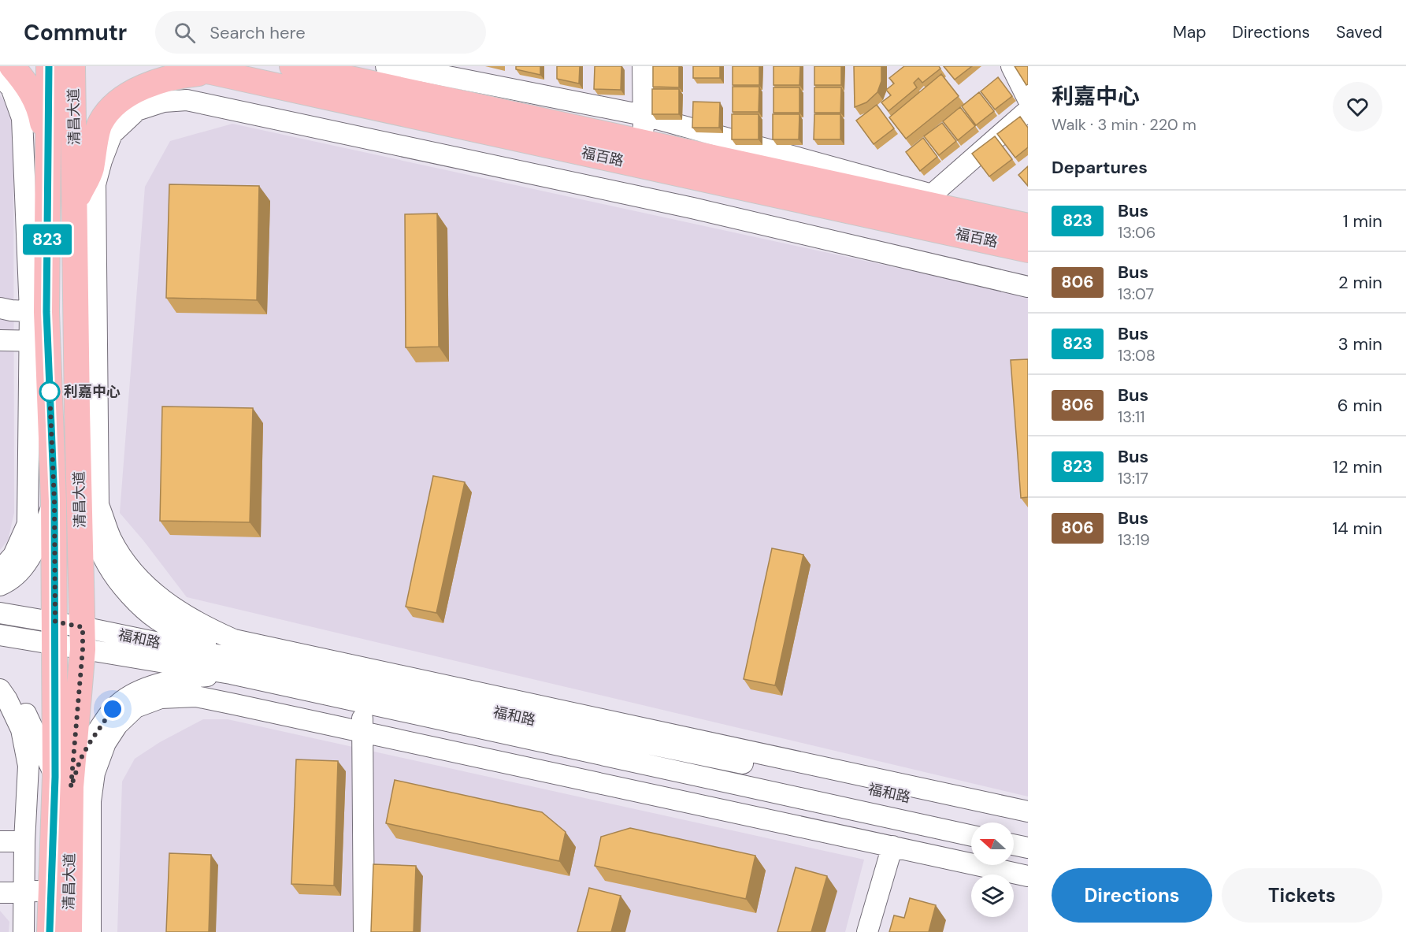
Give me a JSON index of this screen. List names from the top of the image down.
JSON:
{
  "streets": {
    "main road": ["清昌大道", "福百路"],
    "street": ["福和路"]
  },
  "crossings": [
    ["清昌大道", "福和路"]
  ],
  "places": ["利嘉中心"],
  "lines": ["bus line 823"],
  "north": "left",
  "page": {
    "header": "Commutr",
    "search": "Search here",
    "nav": ["Map", "Directions", "Saved"],
    "on_map": "823",
    "heading": [
      ["利嘉中心", "Walk · 3 min · 220 m"],
      "Departures"
    ],
    "list": [
      {
        "mark": "823",
        "name": "Bus",
        "note": "13:06",
        "value": "1 min"
      },
      {
        "mark": "806",
        "name": "Bus",
        "note": "13:07",
        "value": "2 min"
      },
      {
        "mark": "823",
        "name": "Bus",
        "note": "13:08",
        "value": "3 min"
      },
      {
        "mark": "806",
        "name": "Bus",
        "note": "13:11",
        "value": "6 min"
      },
      {
        "mark": "823",
        "name": "Bus",
        "note": "13:17",
        "value": "12 min"
      },
      {
        "mark": "806",
        "name": "Bus",
        "note": "13:19",
        "value": "14 min"
      }
    ],
    "buttons": ["Directions", "Tickets"]
  }
}
